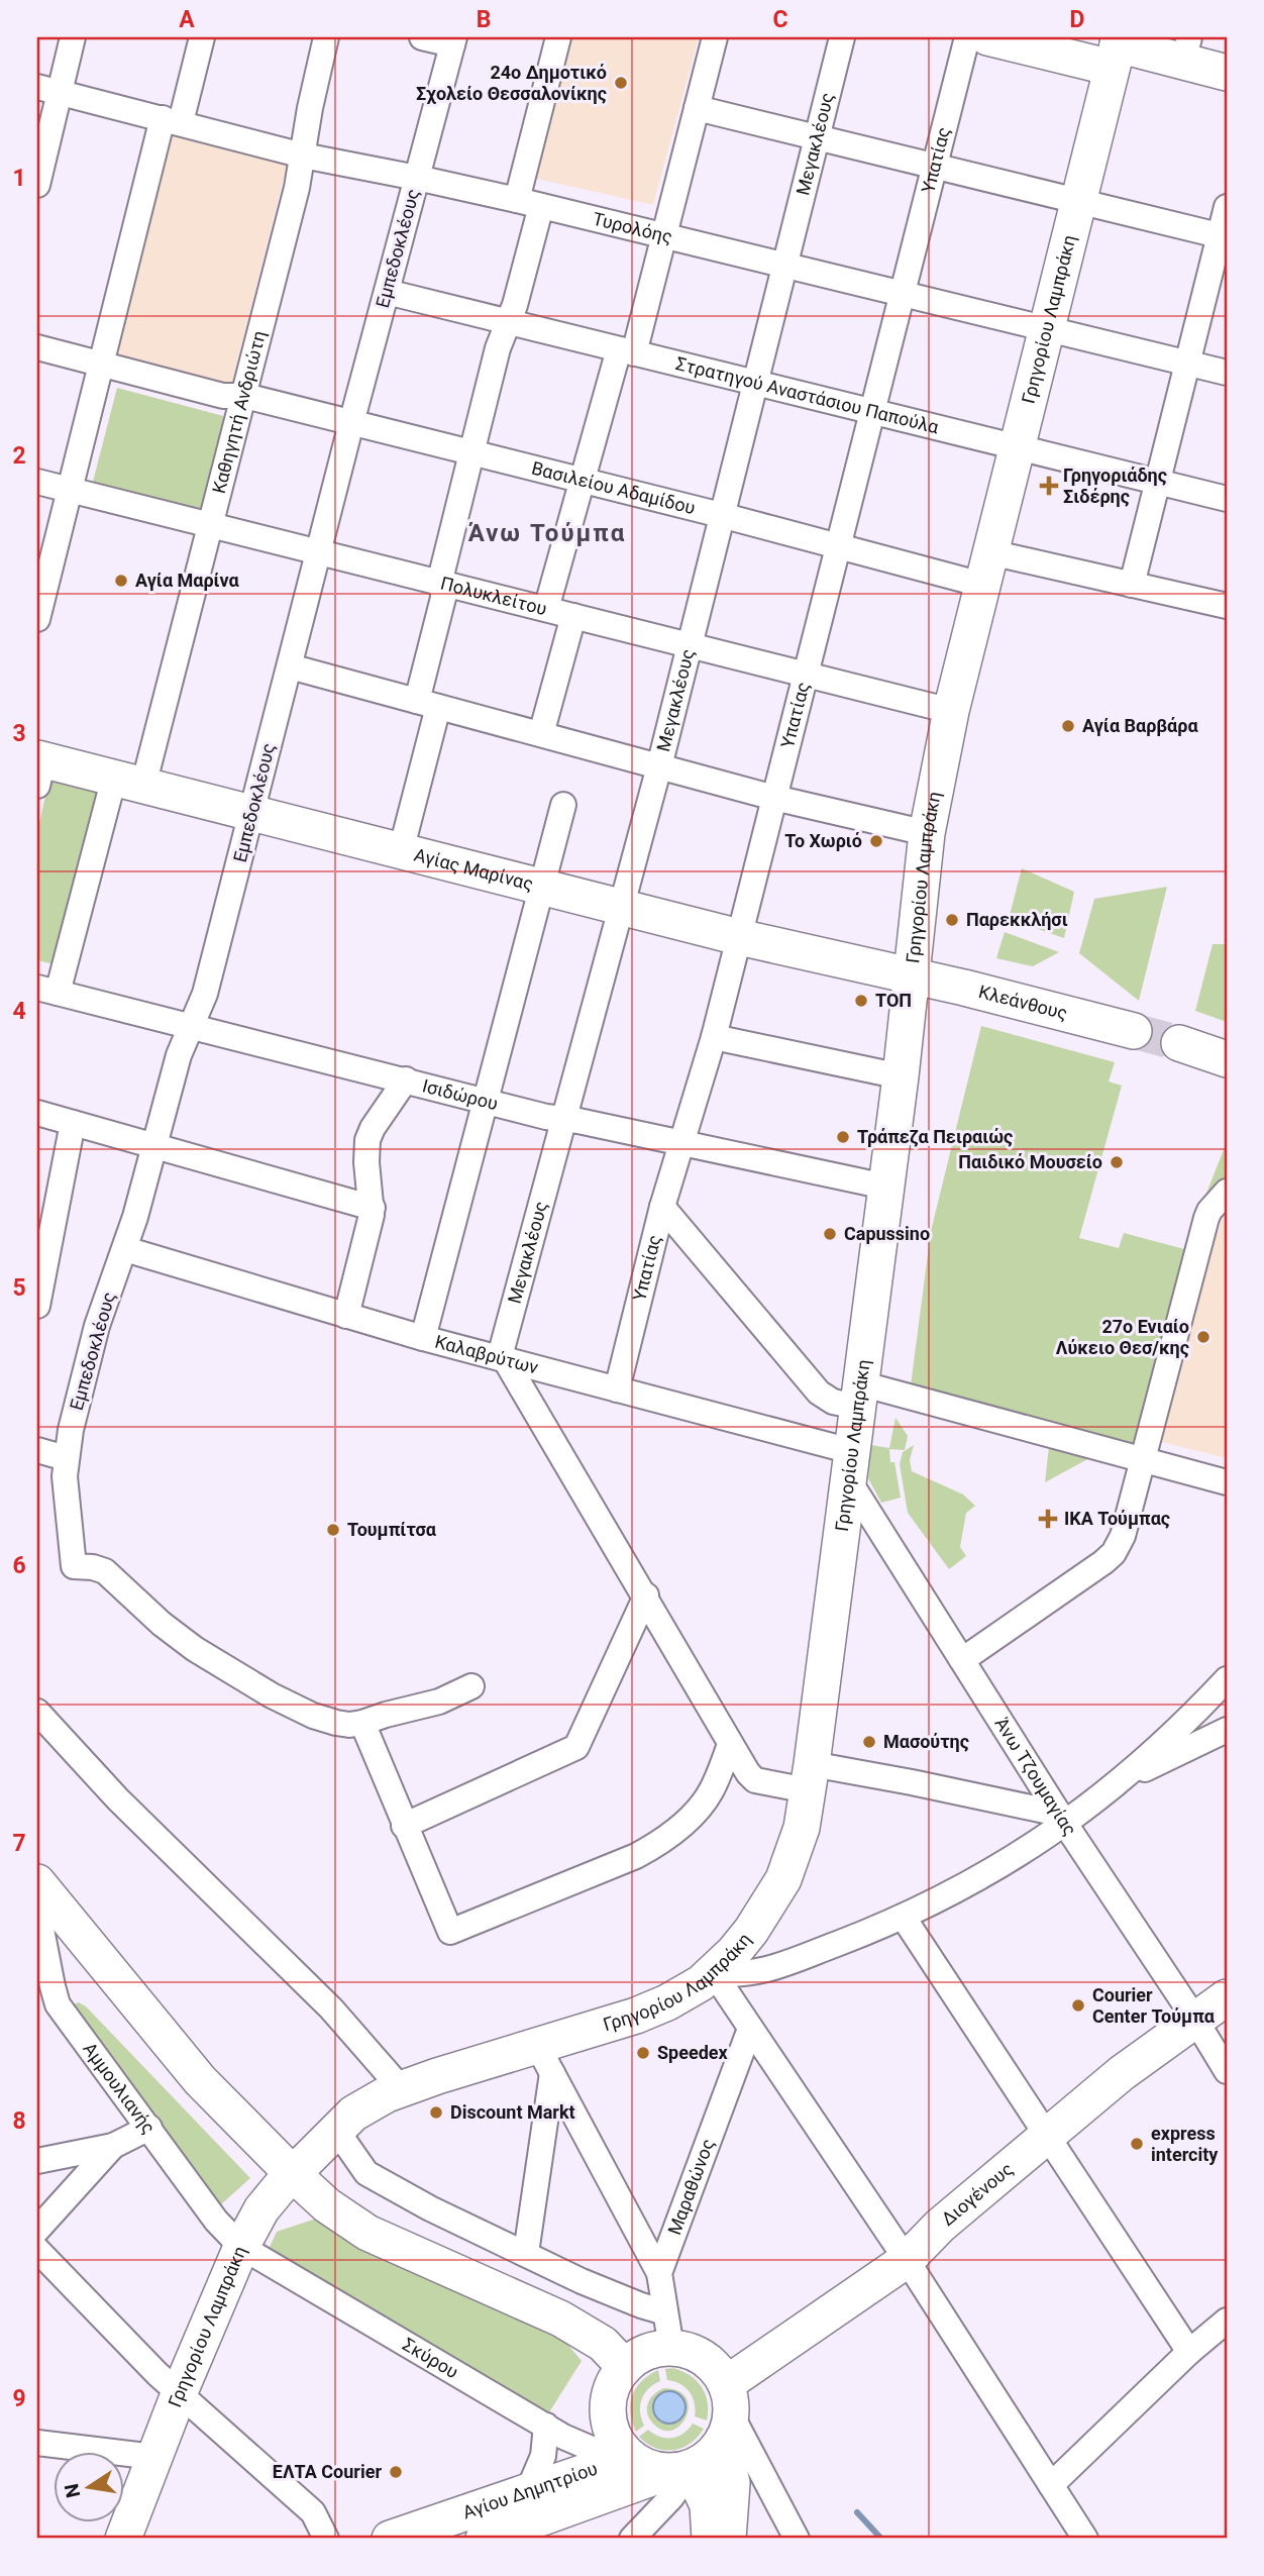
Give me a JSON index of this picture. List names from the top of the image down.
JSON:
{
  "streets": {
    "street": [
      "Μεγακλέους",
      "Υπατίας",
      "Τυρολόης",
      "Εμπεδοκλέους",
      "Γρηγορίου Λαμπράκη",
      "Στρατηγού Αναστάσιου Παπούλα",
      "Καθηγητή Ανδριώτη",
      "Βασιλείου Αδαμίδου",
      "Πολυκλείτου",
      "Αγίας Μαρίνας",
      "Κλεάνθους",
      "Ισιδώρου",
      "Καλαβρύτων",
      "Άνω Τζουμαγίας",
      "Αμμουλιανής",
      "Μαραθώνος",
      "Διογένους",
      "Σκύρου",
      "Αγίου Δημητρίου"
    ]
  },
  "crossings": [
    ["Μεγακλέους", "Τυρολόης"],
    ["Μεγακλέους", "Στρατηγού Αναστάσιου Παπούλα"],
    ["Μεγακλέους", "Βασιλείου Αδαμίδου"],
    ["Μεγακλέους", "Πολυκλείτου"],
    ["Μεγακλέους", "Αγίας Μαρίνας"],
    ["Μεγακλέους", "Ισιδώρου"],
    ["Μεγακλέους", "Καλαβρύτων"],
    ["Υπατίας", "Τυρολόης"],
    ["Υπατίας", "Στρατηγού Αναστάσιου Παπούλα"],
    ["Υπατίας", "Βασιλείου Αδαμίδου"],
    ["Υπατίας", "Πολυκλείτου"],
    ["Υπατίας", "Αγίας Μαρίνας"],
    ["Υπατίας", "Ισιδώρου"],
    ["Υπατίας", "Καλαβρύτων"],
    ["Τυρολόης", "Εμπεδοκλέους"],
    ["Τυρολόης", "Γρηγορίου Λαμπράκη"],
    ["Τυρολόης", "Καθηγητή Ανδριώτη"],
    ["Εμπεδοκλέους", "Στρατηγού Αναστάσιου Παπούλα"],
    ["Εμπεδοκλέους", "Βασιλείου Αδαμίδου"],
    ["Εμπεδοκλέους", "Πολυκλείτου"],
    ["Εμπεδοκλέους", "Αγίας Μαρίνας"],
    ["Εμπεδοκλέους", "Ισιδώρου"],
    ["Εμπεδοκλέους", "Καλαβρύτων"],
    ["Γρηγορίου Λαμπράκη", "Στρατηγού Αναστάσιου Παπούλα"],
    ["Γρηγορίου Λαμπράκη", "Βασιλείου Αδαμίδου"],
    ["Γρηγορίου Λαμπράκη", "Πολυκλείτου"],
    ["Γρηγορίου Λαμπράκη", "Αγίας Μαρίνας"],
    ["Γρηγορίου Λαμπράκη", "Κλεάνθους"],
    ["Γρηγορίου Λαμπράκη", "Ισιδώρου"],
    ["Γρηγορίου Λαμπράκη", "Καλαβρύτων"],
    ["Γρηγορίου Λαμπράκη", "Άνω Τζουμαγίας"],
    ["Γρηγορίου Λαμπράκη", "Αμμουλιανής"],
    ["Γρηγορίου Λαμπράκη", "Σκύρου"],
    ["Καθηγητή Ανδριώτη", "Βασιλείου Αδαμίδου"],
    ["Καθηγητή Ανδριώτη", "Πολυκλείτου"],
    ["Καθηγητή Ανδριώτη", "Αγίας Μαρίνας"],
    ["Καθηγητή Ανδριώτη", "Ισιδώρου"],
    ["Αγίας Μαρίνας", "Κλεάνθους"],
    ["Καλαβρύτων", "Άνω Τζουμαγίας"],
    ["Άνω Τζουμαγίας", "Διογένους"],
    ["Αμμουλιανής", "Σκύρου"],
    ["Μαραθώνος", "Διογένους"],
    ["Μαραθώνος", "Σκύρου"],
    ["Μαραθώνος", "Αγίου Δημητρίου"],
    ["Διογένους", "Σκύρου"],
    ["Διογένους", "Αγίου Δημητρίου"],
    ["Σκύρου", "Αγίου Δημητρίου"]
  ],
  "districts": ["Άνω Τούμπα"],
  "places": {
    "other": [
      "24ο Δημοτικό Σχολείο Θεσσαλονίκης",
      "Αγία Μαρίνα",
      "Αγία Βαρβάρα",
      "Το Χωριό",
      "Παρεκκλήσι",
      "ΤΟΠ",
      "Τράπεζα Πειραιώς",
      "Παιδικό Μουσείο",
      "Capussino",
      "27o Ενιαίο Λύκειο Θεσ/κης",
      "Τουμπίτσα",
      "Μασούτης",
      "Courier Center Τούμπα",
      "Speedex",
      "Discount Markt",
      "express intercity",
      "ΕΛΤΑ Courier"
    ],
    "health": ["Γρηγοριάδης Σιδέρης", "ΙΚΑ Τούμπας"]
  },
  "north": "left",
  "grid": {
    "columns": [
      "A",
      "B",
      "C",
      "D"
    ],
    "rows": [
      "1",
      "2",
      "3",
      "4",
      "5",
      "6",
      "7",
      "8",
      "9"
    ]
  }
}
